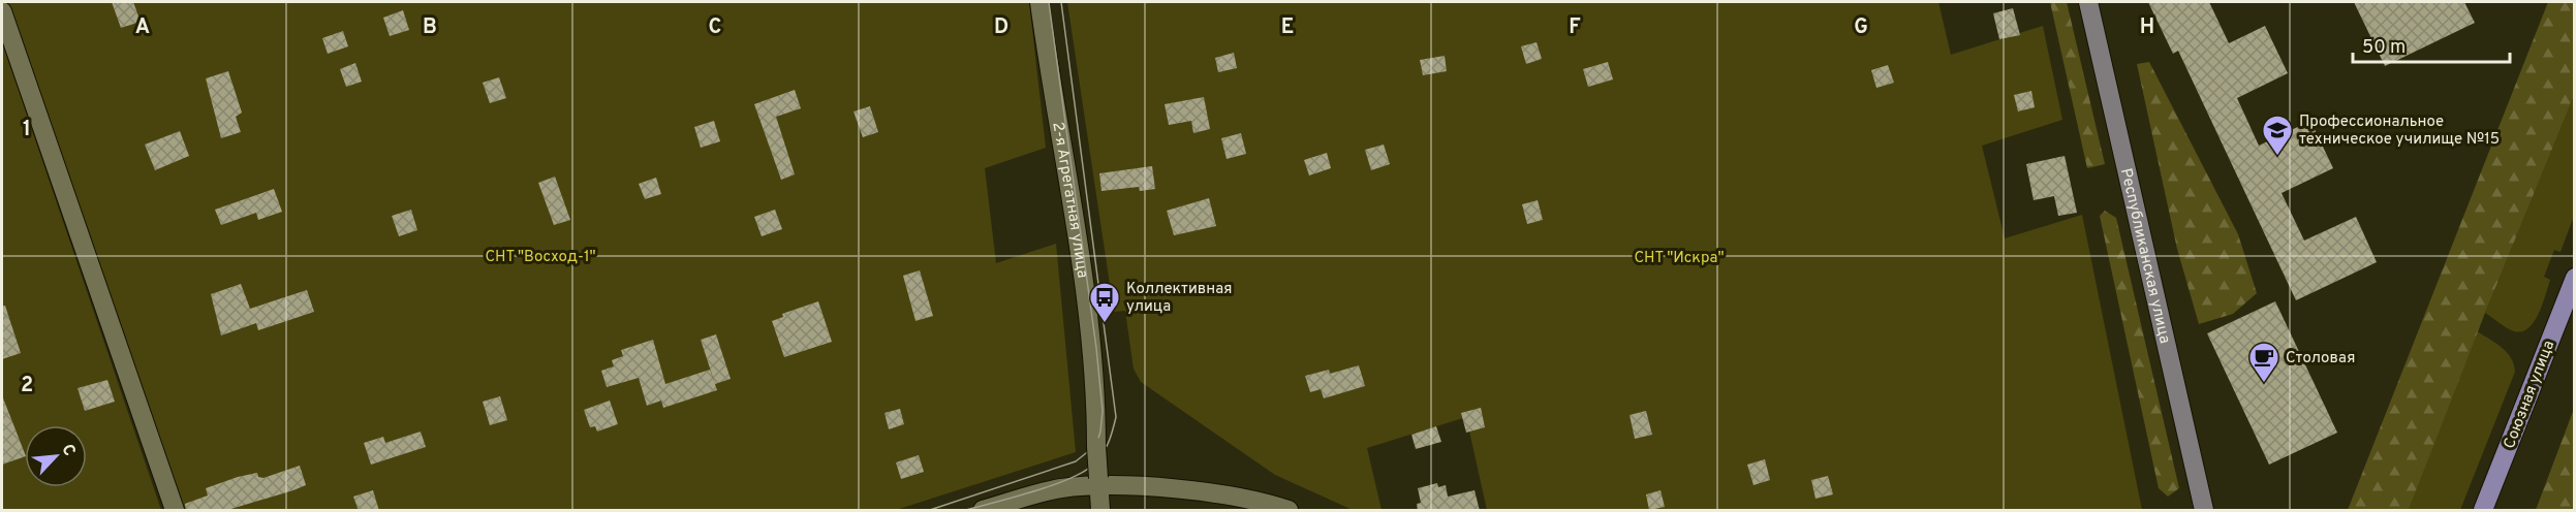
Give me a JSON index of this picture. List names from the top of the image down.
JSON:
{
  "streets": {
    "main road": ["Республиканская улица", "Союзная улица"],
    "street": ["2-я Агрегатная улица"]
  },
  "parks": ["СНТ \"Восход-1\"", "СНТ \"Искра\""],
  "places": {
    "school or university": ["Профессиональное техническое училище №15"],
    "bus stop": ["Коллективная улица"],
    "cafe": ["Столовая"]
  },
  "scale_bar": "50 m",
  "north": "top right",
  "grid": {
    "columns": [
      "A",
      "B",
      "C",
      "D",
      "E",
      "F",
      "G",
      "H"
    ],
    "rows": ["1", "2"]
  }
}
